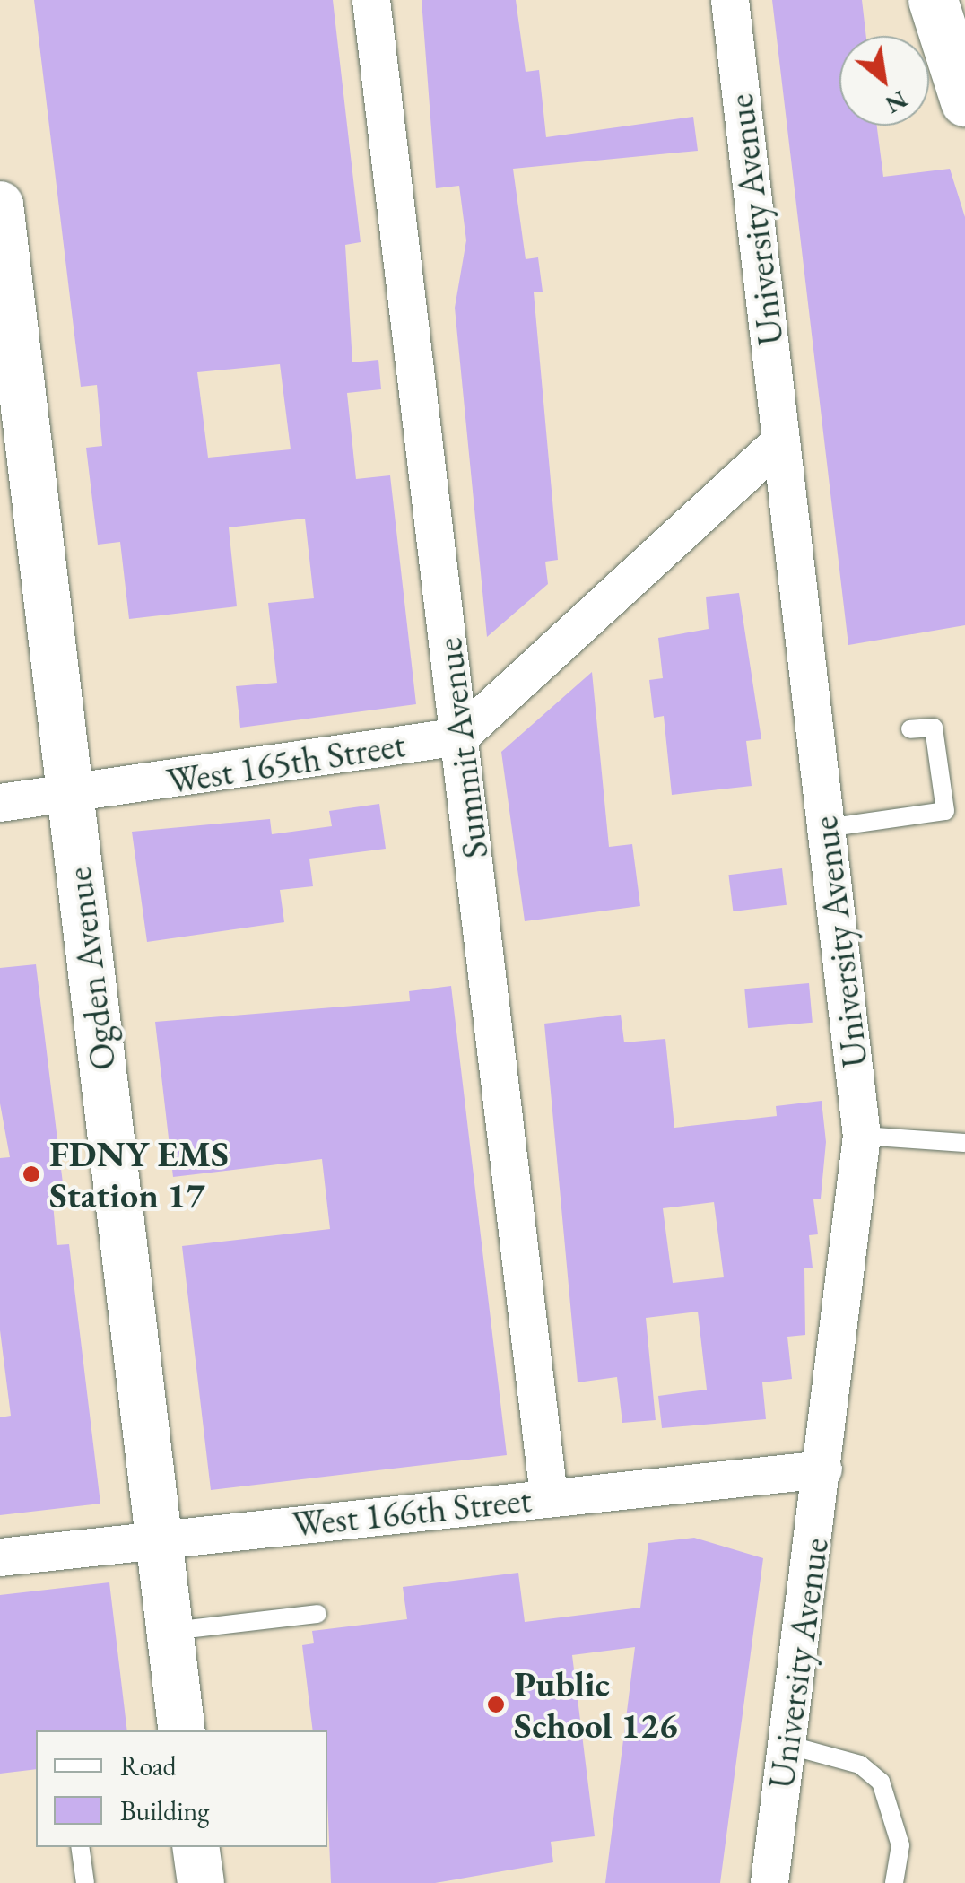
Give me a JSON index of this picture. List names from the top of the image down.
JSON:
{
  "streets": {
    "street": [
      "University Avenue",
      "Summit Avenue",
      "West 165th Street",
      "Ogden Avenue",
      "West 166th Street"
    ]
  },
  "crossings": [
    ["University Avenue", "West 166th Street"],
    ["Summit Avenue", "West 165th Street"],
    ["Summit Avenue", "West 166th Street"],
    ["West 165th Street", "Ogden Avenue"],
    ["Ogden Avenue", "West 166th Street"]
  ],
  "places": ["FDNY EMS Station 17", "Public School 126"],
  "legend": ["Road", "Building"],
  "north": "bottom right"
}
